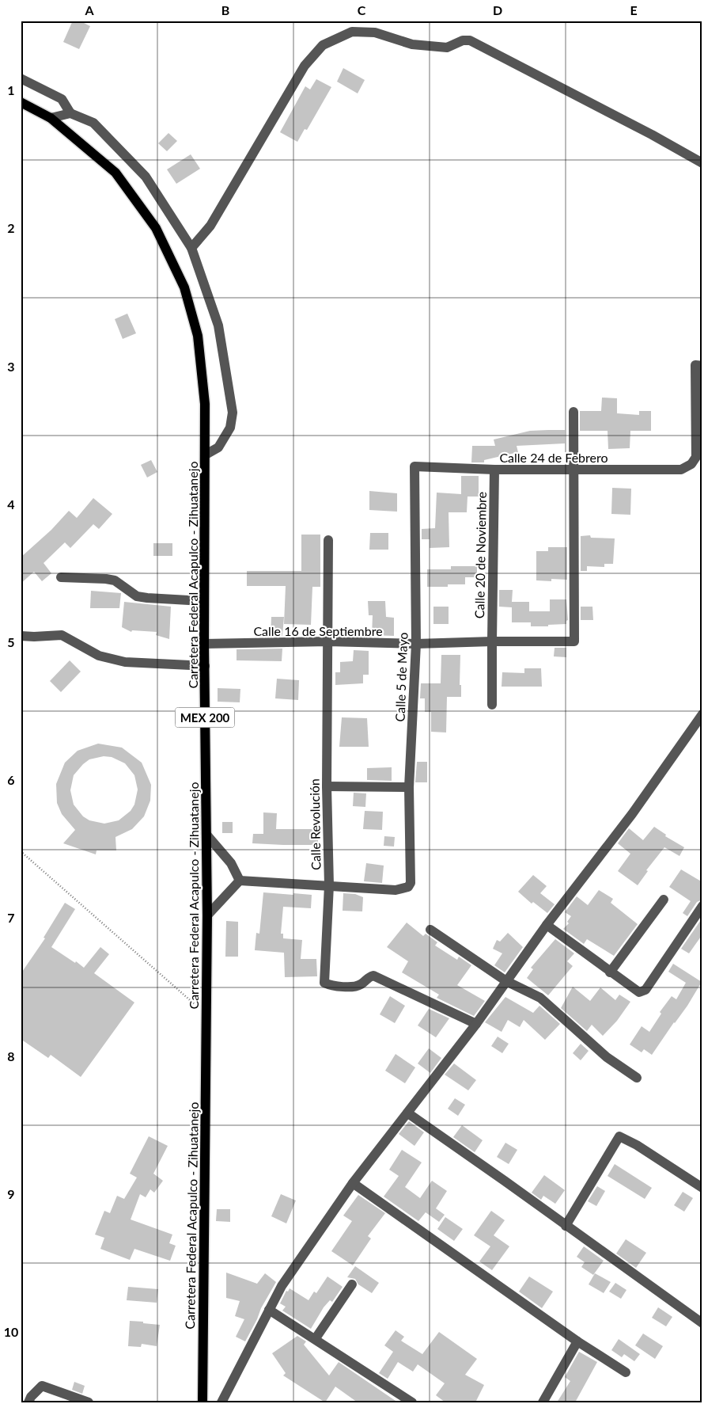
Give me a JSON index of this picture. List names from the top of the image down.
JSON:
{
  "streets": {
    "main road": ["Carretera Federal Acapulco - Zihuatanejo", "MEX 200"],
    "street": [
      "Calle 24 de Febrero",
      "Calle 20 de Noviembre",
      "Calle 16 de Septiembre",
      "Calle 5 de Mayo",
      "Calle Revolución"
    ]
  },
  "crossings": [
    ["Calle 24 de Febrero", "Calle 20 de Noviembre"],
    ["Calle 24 de Febrero", "Calle 16 de Septiembre"],
    ["Calle 24 de Febrero", "Calle 5 de Mayo"],
    ["Calle 20 de Noviembre", "Calle 16 de Septiembre"],
    ["Carretera Federal Acapulco - Zihuatanejo", "Calle 16 de Septiembre"],
    ["Calle 16 de Septiembre", "Calle 5 de Mayo"],
    ["Calle 16 de Septiembre", "Calle Revolución"],
    ["Calle 5 de Mayo", "Calle Revolución"]
  ],
  "grid": {
    "columns": [
      "A",
      "B",
      "C",
      "D",
      "E"
    ],
    "rows": [
      "1",
      "2",
      "3",
      "4",
      "5",
      "6",
      "7",
      "8",
      "9",
      "10"
    ]
  }
}
